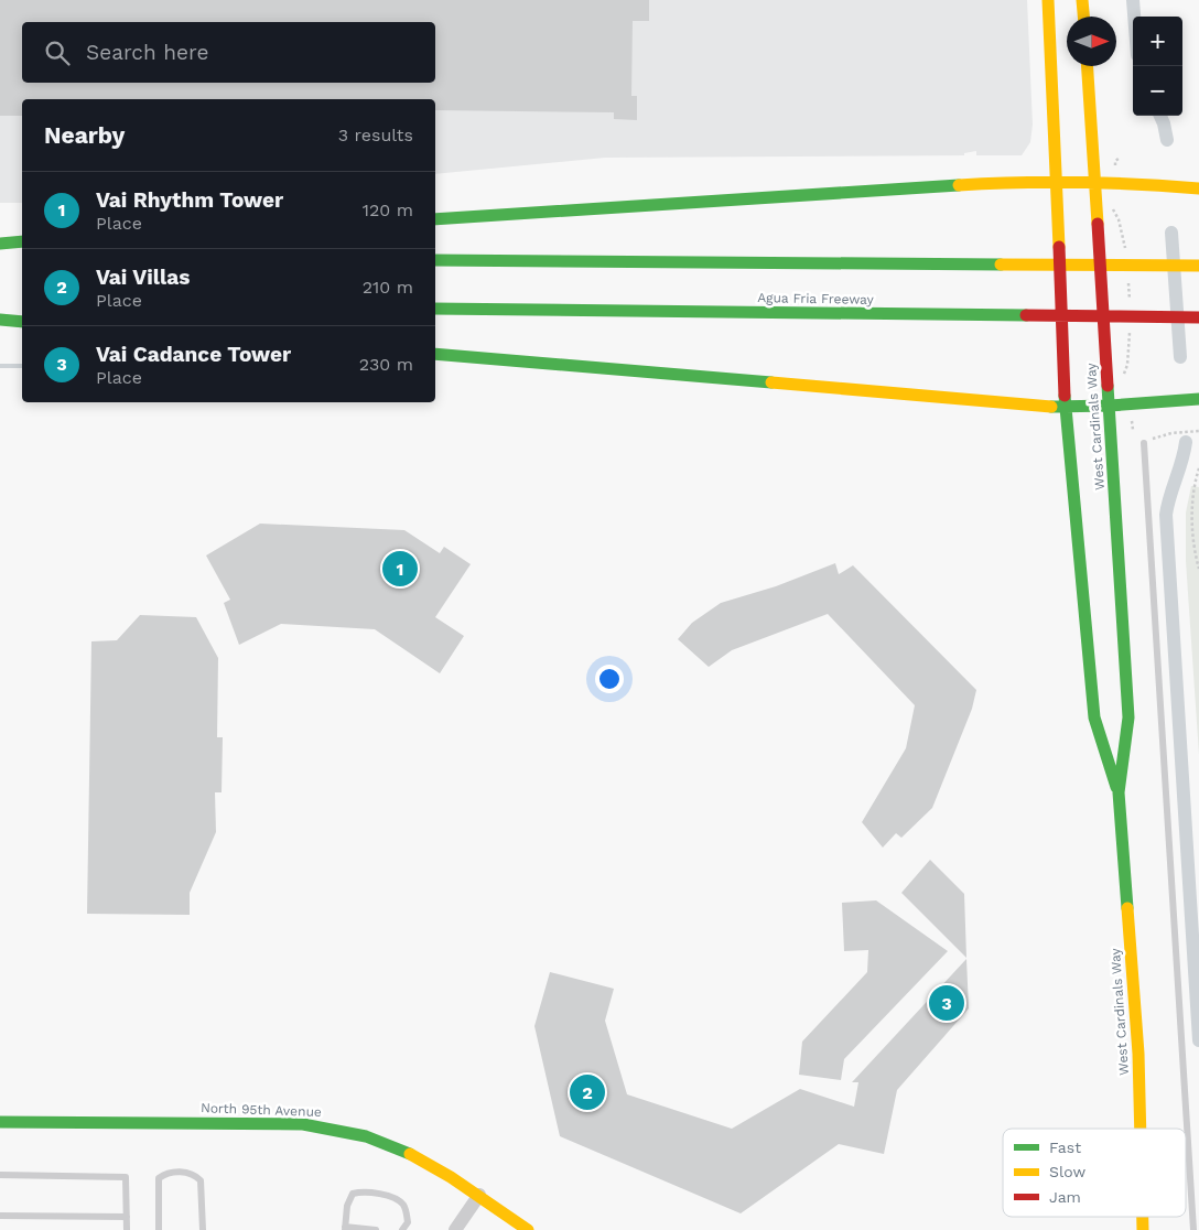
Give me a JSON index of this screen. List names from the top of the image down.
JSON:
{
  "streets": {
    "main road": ["Agua Fria Freeway", "West Cardinals Way", "North 95th Avenue"]
  },
  "legend": ["Fast", "Slow", "Jam"],
  "north": "right",
  "page": {
    "map_buttons": ["+", "−"],
    "search": "Search here",
    "heading": ["Nearby", "3 results"],
    "list": [
      {
        "mark": "1",
        "name": "Vai Rhythm Tower",
        "note": "Place",
        "value": "120 m"
      },
      {
        "mark": "2",
        "name": "Vai Villas",
        "note": "Place",
        "value": "210 m"
      },
      {
        "mark": "3",
        "name": "Vai Cadance Tower",
        "note": "Place",
        "value": "230 m"
      }
    ],
    "pins": ["1", "3", "2"]
  }
}
